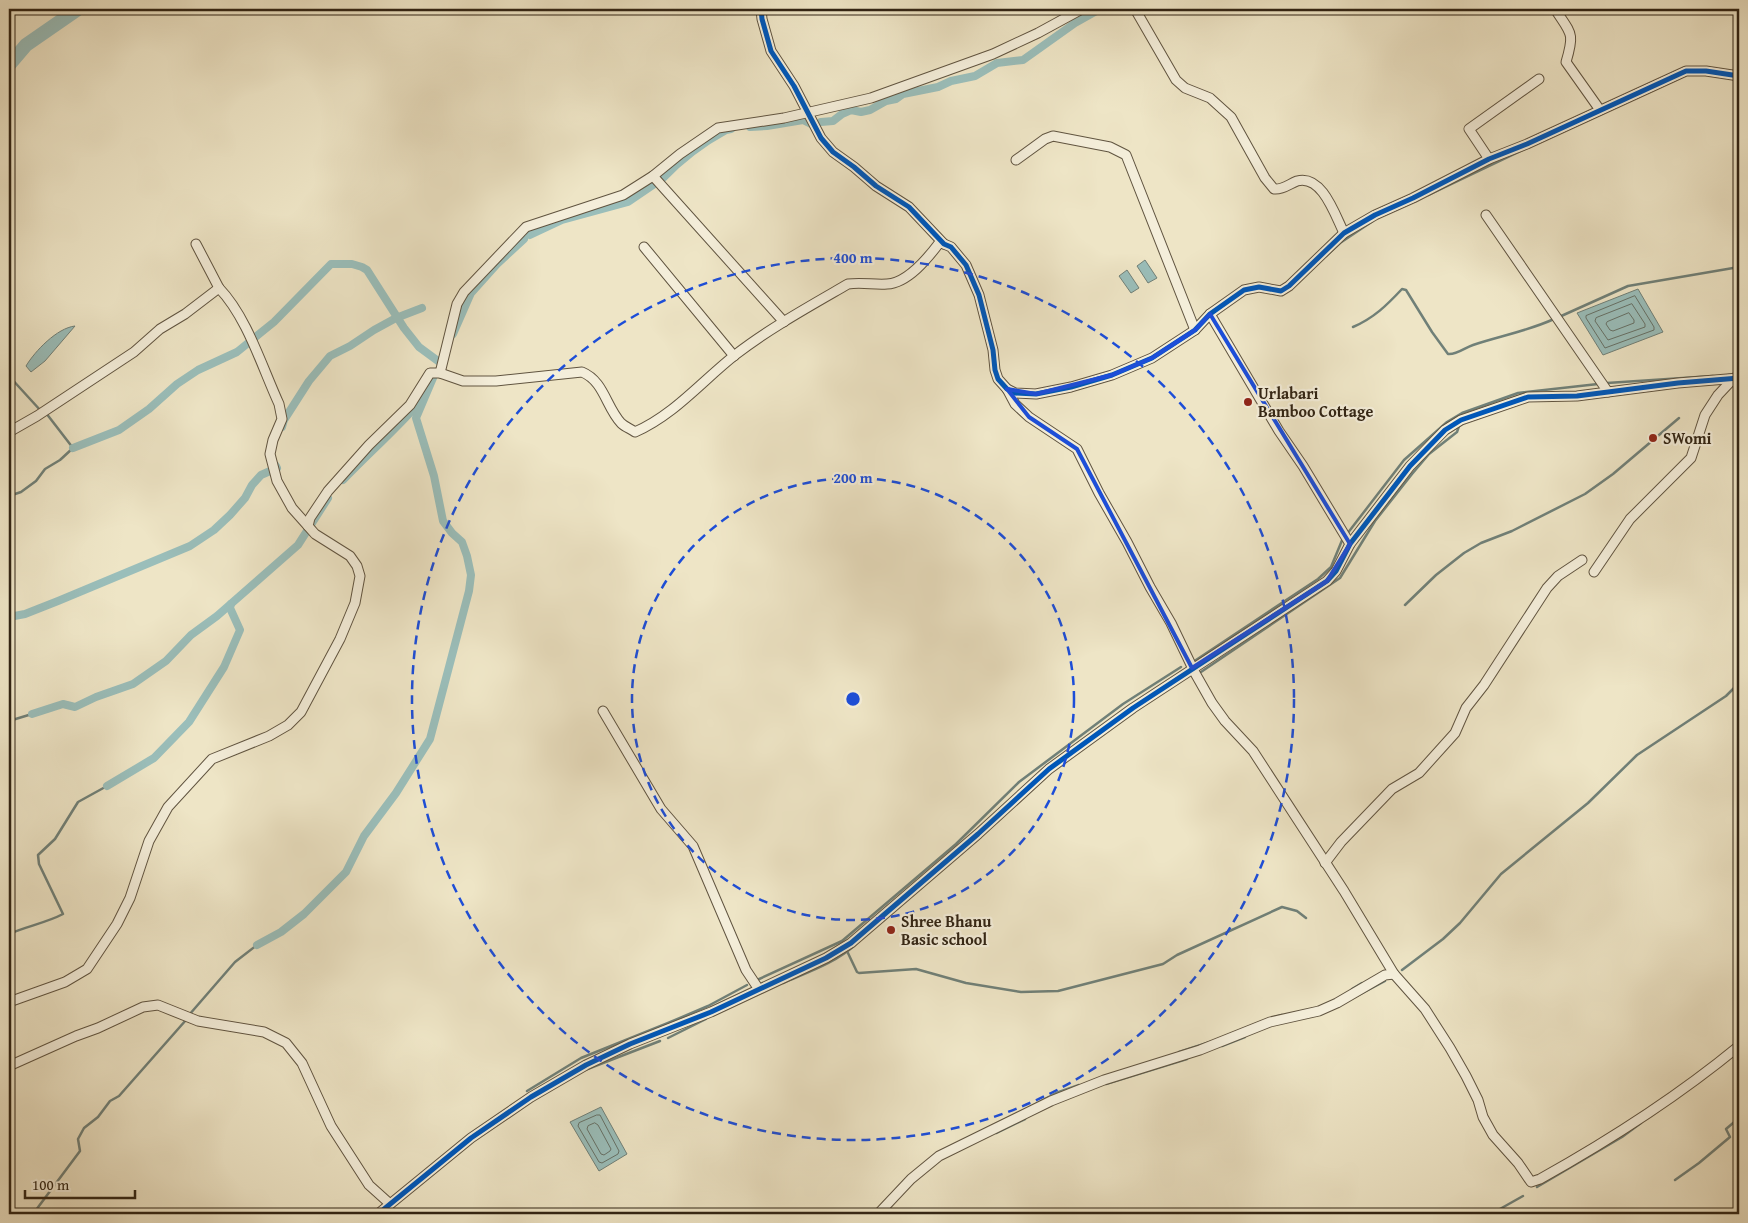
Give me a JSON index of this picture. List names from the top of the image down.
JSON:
{
  "places": ["Urlabari Bamboo Cottage", "SWomi", "Shree Bhanu Basic school"],
  "scale_bar": "100 m",
  "rings": ["400 m", "200 m"]
}
